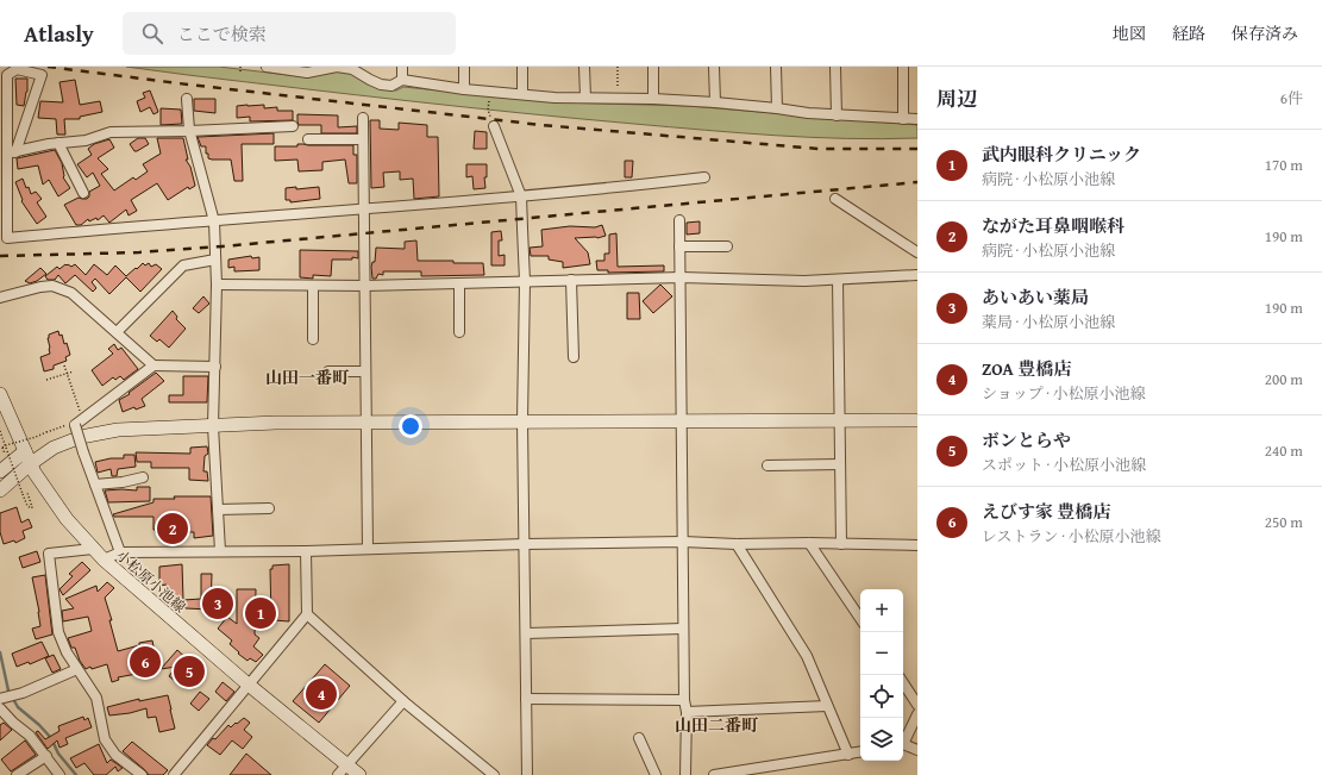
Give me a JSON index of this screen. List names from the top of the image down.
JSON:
{
  "streets": {
    "street": ["小松原小池線"]
  },
  "districts": ["山田一番町", "山田二番町"],
  "page": {
    "header": "Atlasly",
    "search": "ここで検索",
    "nav": ["地図", "経路", "保存済み"],
    "heading": ["周辺", "6件"],
    "list": [
      {
        "mark": "1",
        "name": "武内眼科クリニック",
        "note": "病院 · 小松原小池線",
        "value": "170 m"
      },
      {
        "mark": "2",
        "name": "ながた耳鼻咽喉科",
        "note": "病院 · 小松原小池線",
        "value": "190 m"
      },
      {
        "mark": "3",
        "name": "あいあい薬局",
        "note": "薬局 · 小松原小池線",
        "value": "190 m"
      },
      {
        "mark": "4",
        "name": "ZOA 豊橋店",
        "note": "ショップ · 小松原小池線",
        "value": "200 m"
      },
      {
        "mark": "5",
        "name": "ボンとらや",
        "note": "スポット · 小松原小池線",
        "value": "240 m"
      },
      {
        "mark": "6",
        "name": "えびす家 豊橋店",
        "note": "レストラン · 小松原小池線",
        "value": "250 m"
      }
    ],
    "pins": [
      "2",
      "3",
      "1",
      "6",
      "5",
      "4"
    ],
    "map_buttons": ["+", "−"]
  }
}
